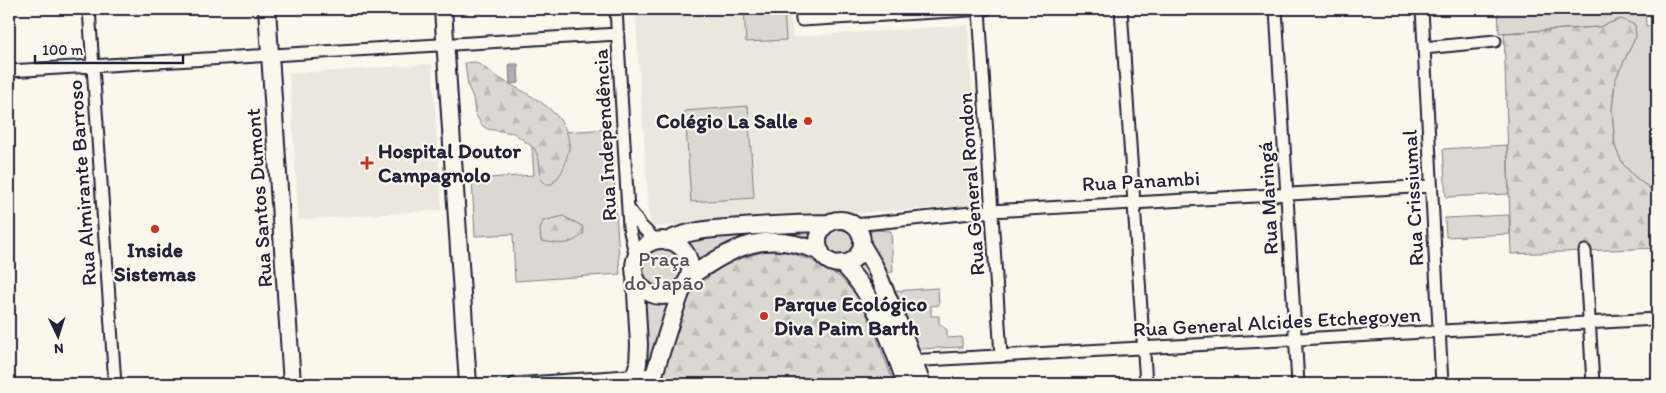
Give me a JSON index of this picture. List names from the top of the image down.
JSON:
{
  "streets": {
    "street": [
      "Rua Independência",
      "Rua Panambi",
      "Rua Almirante Barroso",
      "Rua General Rondon",
      "Rua Santos Dumont",
      "Rua Maringá",
      "Rua Crissiumal",
      "Rua General Alcides Etchegoyen"
    ]
  },
  "crossings": [
    ["Rua Panambi", "Rua General Rondon"],
    ["Rua Panambi", "Rua Maringá"],
    ["Rua Panambi", "Rua Crissiumal"],
    ["Rua General Rondon", "Rua General Alcides Etchegoyen"],
    ["Rua Maringá", "Rua General Alcides Etchegoyen"],
    ["Rua Crissiumal", "Rua General Alcides Etchegoyen"]
  ],
  "parks": ["Praça do Japão"],
  "places": {
    "other": ["Colégio La Salle", "Inside Sistemas", "Parque Ecológico Diva Paim Barth"],
    "health": ["Hospital Doutor Campagnolo"]
  },
  "scale_bar": "100 m",
  "north": "bottom"
}
